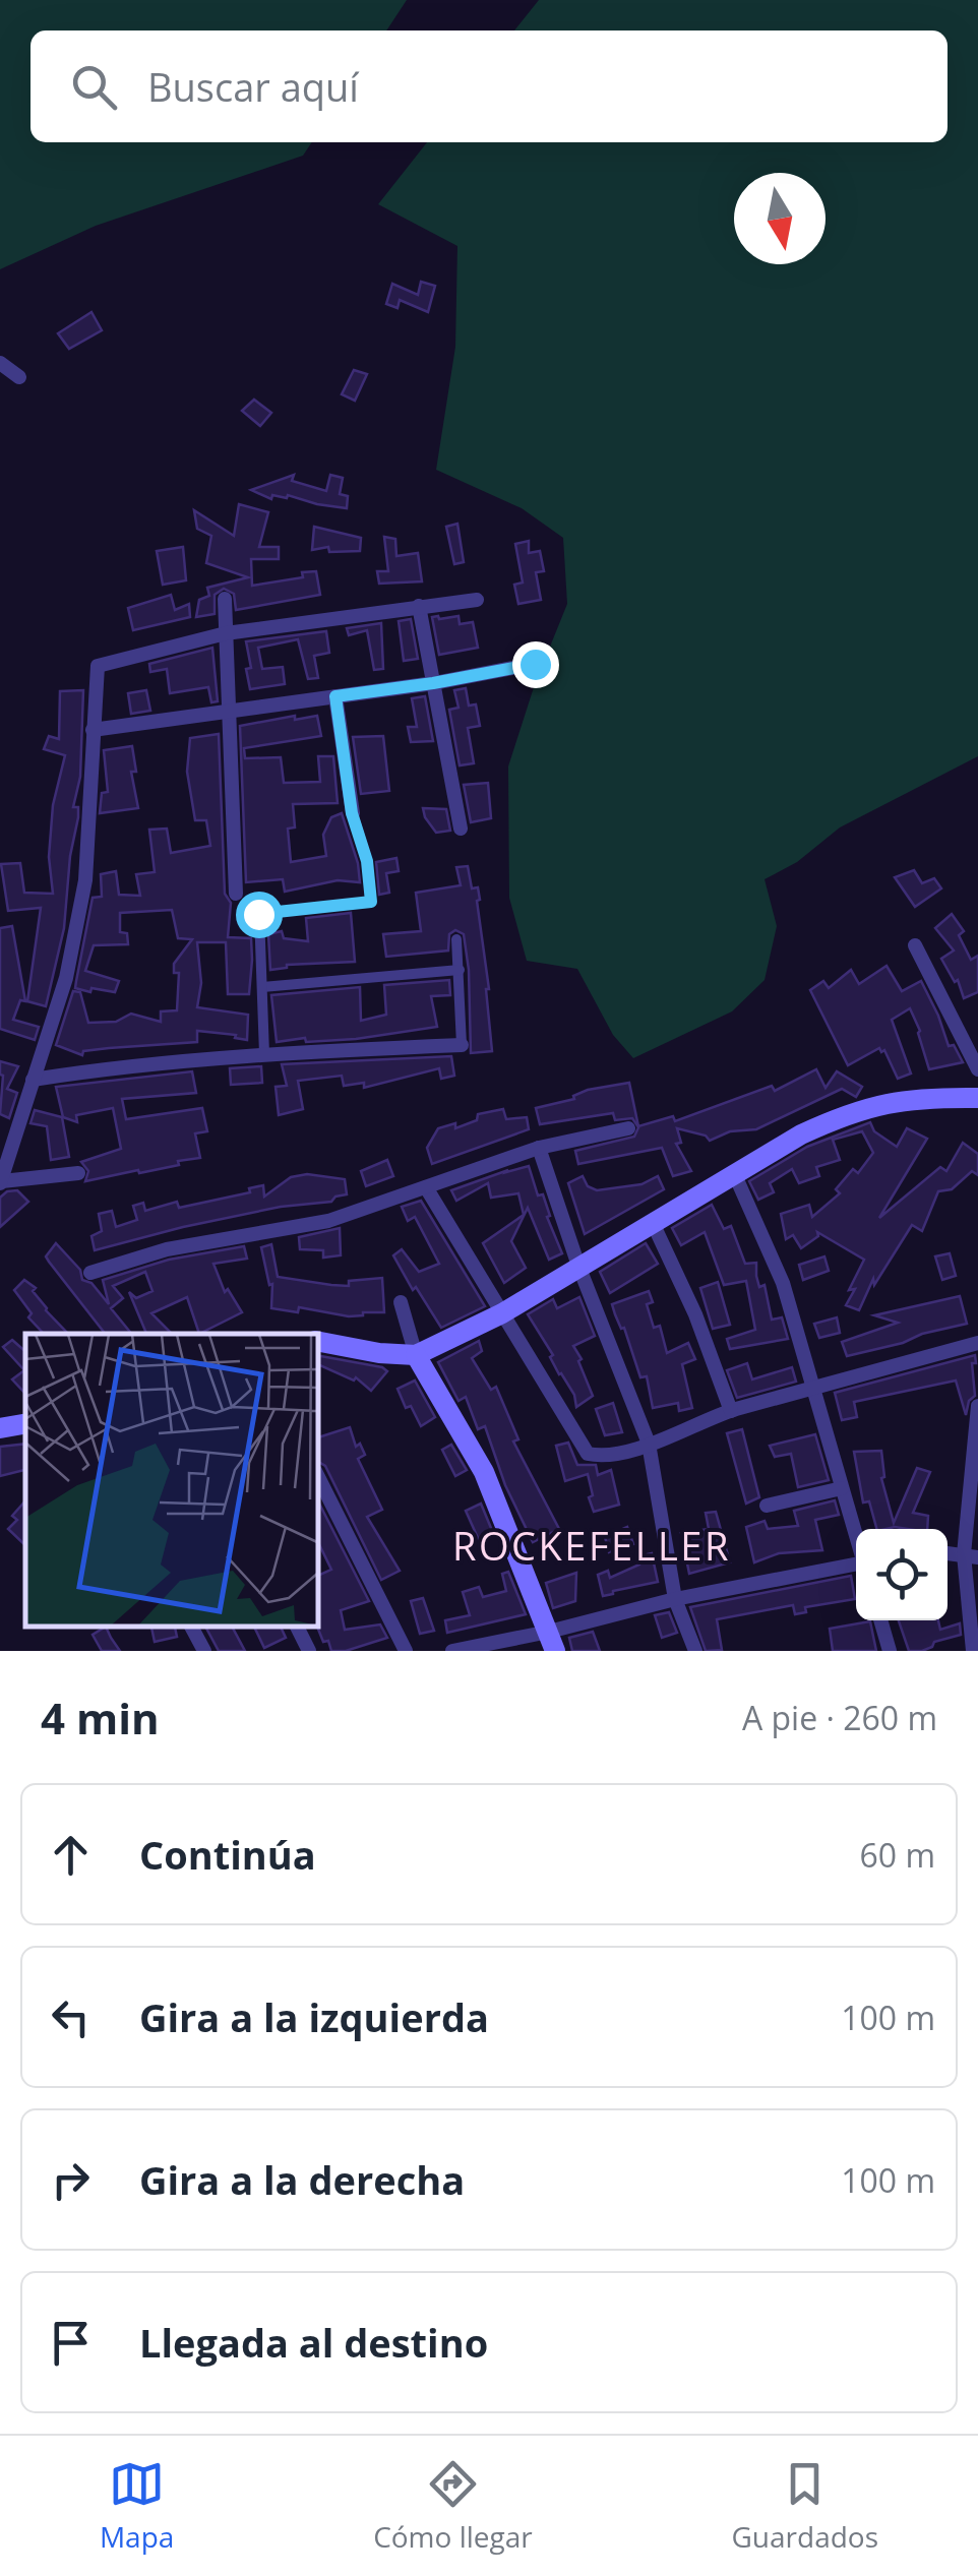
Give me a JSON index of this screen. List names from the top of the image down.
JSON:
{
  "districts": ["ROCKEFELLER"],
  "north": "bottom",
  "page": {
    "search": "Buscar aquí",
    "heading": ["4 min", "A pie · 260 m"],
    "list": [
      ["Continúa", "60 m"],
      ["Gira a la izquierda", "100 m"],
      ["Gira a la derecha", "100 m"],
      "Llegada al destino"
    ],
    "nav": ["Mapa", "Cómo llegar", "Guardados"]
  }
}
